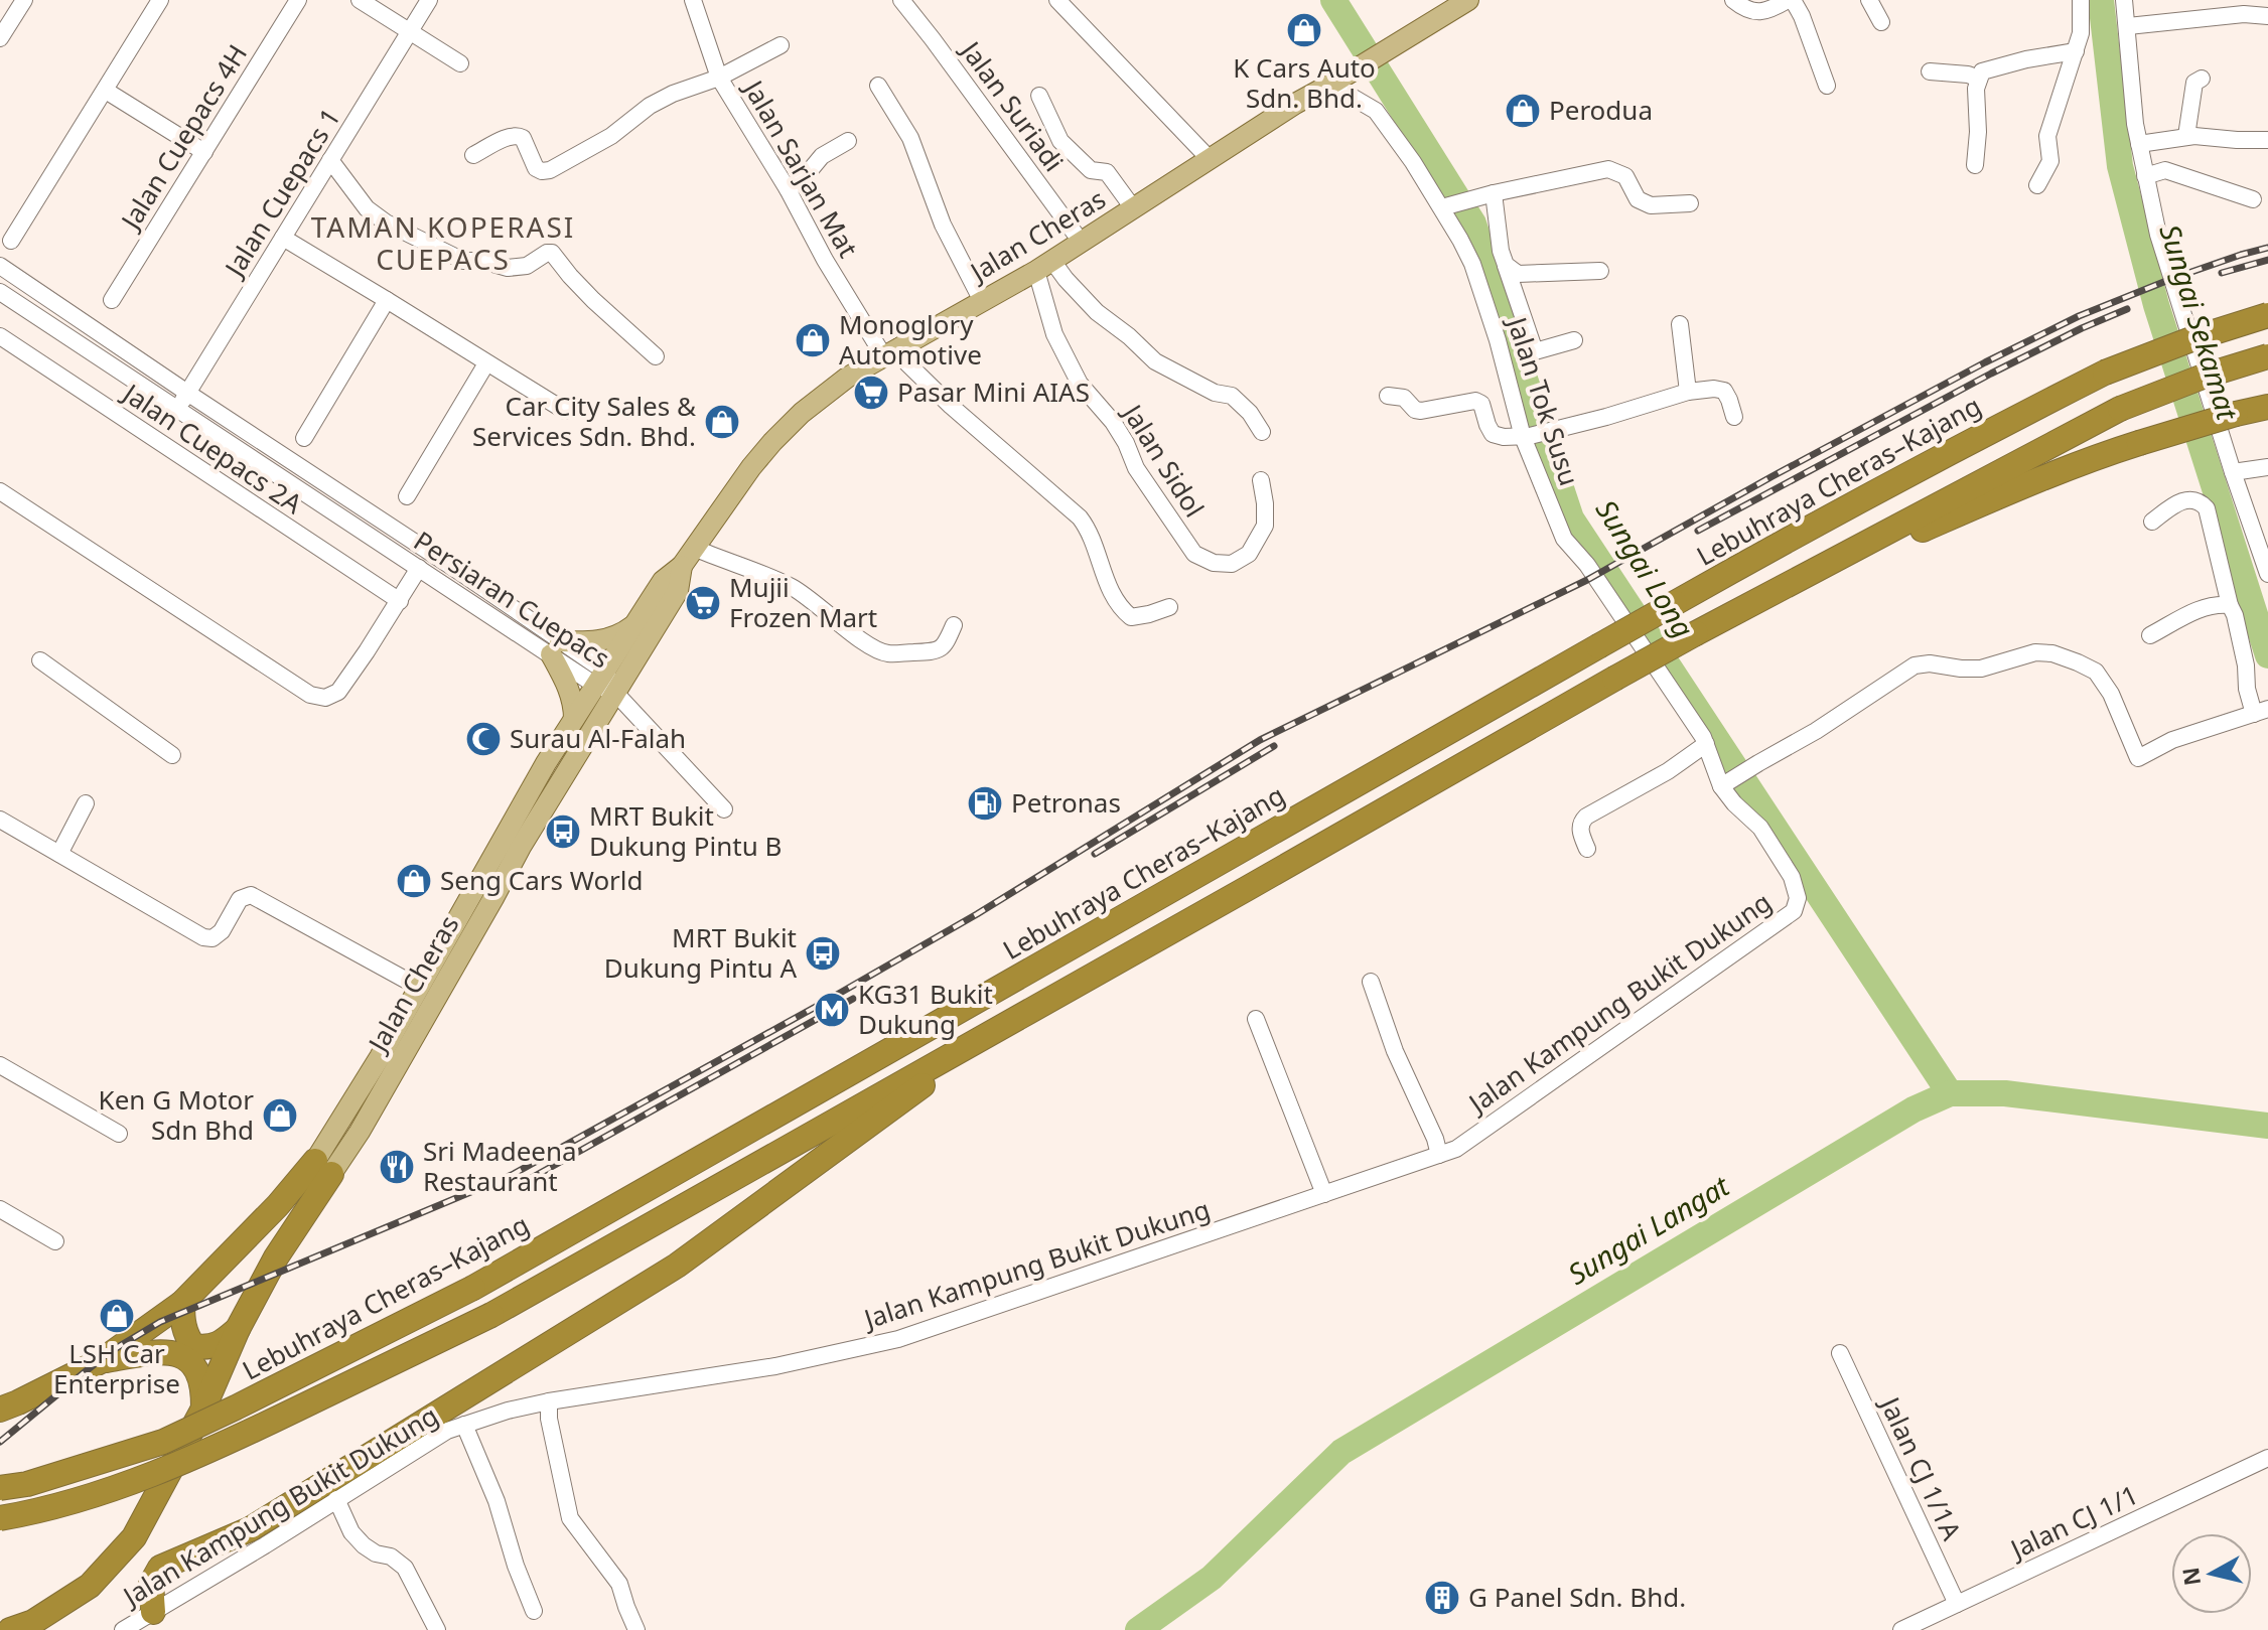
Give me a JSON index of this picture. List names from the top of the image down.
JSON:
{
  "streets": {
    "highway": ["Lebuhraya Cheras–Kajang"],
    "main road": ["Jalan Cheras"],
    "street": [
      "Jalan Suriadi",
      "Jalan Cuepacs 4H",
      "Jalan Sarjan Mat",
      "Jalan Cuepacs 1",
      "Jalan Tok Susu",
      "Jalan Cuepacs 2A",
      "Jalan Sidol",
      "Persiaran Cuepacs",
      "Jalan Kampung Bukit Dukung",
      "Jalan CJ 1/1A",
      "Jalan CJ 1/1"
    ]
  },
  "crossings": [
    ["Jalan Suriadi", "Jalan Cheras"],
    ["Jalan Sarjan Mat", "Jalan Cheras"],
    ["Jalan Cuepacs 1", "Persiaran Cuepacs"],
    ["Jalan Cheras", "Jalan Tok Susu"],
    ["Jalan Cheras", "Jalan Sidol"],
    ["Jalan Cheras", "Persiaran Cuepacs"],
    ["Jalan Tok Susu", "Jalan Kampung Bukit Dukung"],
    ["Jalan CJ 1/1A", "Jalan CJ 1/1"]
  ],
  "districts": ["TAMAN KOPERASI CUEPACS"],
  "water": ["Sungai Sekamat", "Sungai Long", "Sungai Langat"],
  "places": {
    "shop": [
      "K Cars Auto Sdn. Bhd.",
      "Perodua",
      "Monoglory Automotive",
      "Car City Sales & Services Sdn. Bhd.",
      "Seng Cars World",
      "Ken G Motor Sdn Bhd",
      "LSH Car Enterprise"
    ],
    "supermarket": ["Pasar Mini AIAS", "Mujii Frozen Mart"],
    "mosque": ["Surau Al-Falah"],
    "fuel station": ["Petronas"],
    "bus stop": ["MRT Bukit Dukung Pintu B", "MRT Bukit Dukung Pintu A"],
    "metro station": ["KG31 Bukit Dukung"],
    "restaurant": ["Sri Madeena Restaurant"],
    "building": ["G Panel Sdn. Bhd."]
  },
  "north": "left"
}
